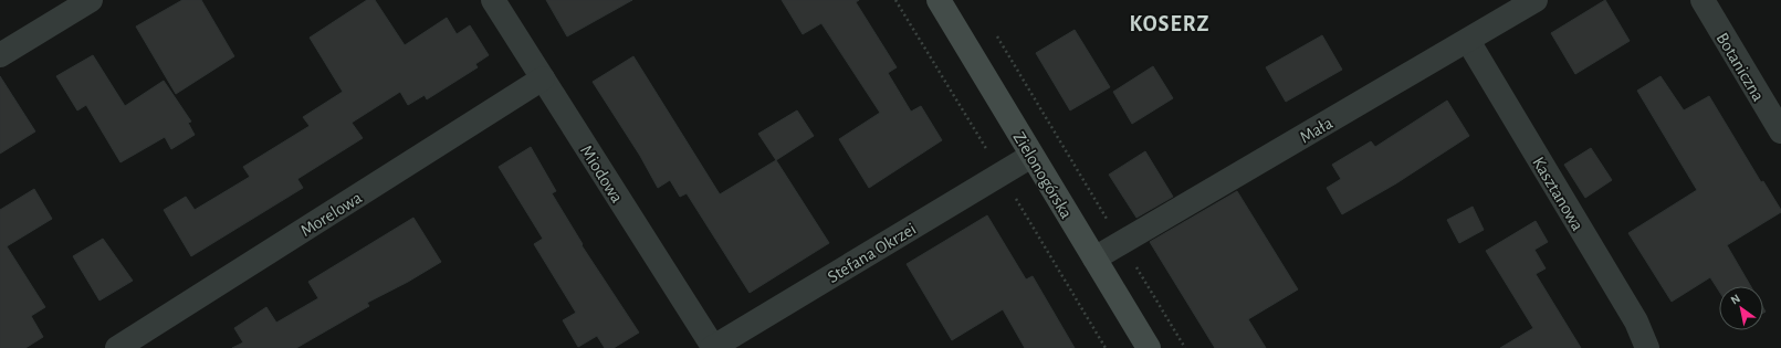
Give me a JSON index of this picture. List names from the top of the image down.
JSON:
{
  "streets": {
    "street": [
      "Botaniczna",
      "Mała",
      "Miodowa",
      "Zielonogórska",
      "Kasztanowa",
      "Morelowa",
      "Stefana Okrzei"
    ]
  },
  "crossings": [
    ["Mała", "Zielonogórska"],
    ["Mała", "Kasztanowa"],
    ["Miodowa", "Morelowa"],
    ["Miodowa", "Stefana Okrzei"],
    ["Zielonogórska", "Stefana Okrzei"]
  ],
  "districts": ["KOSERZ"],
  "north": "top left"
}
